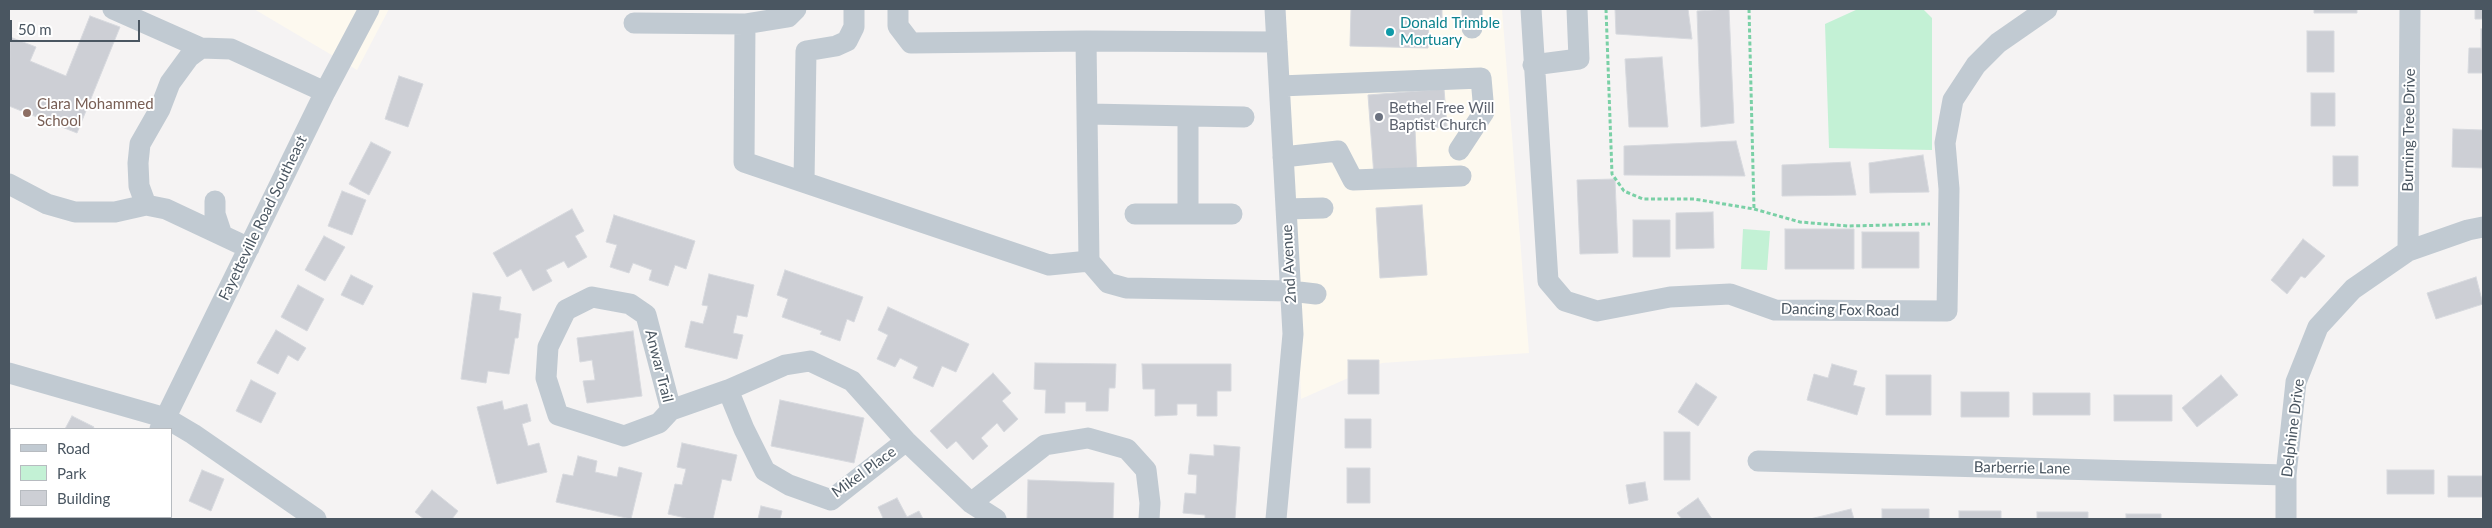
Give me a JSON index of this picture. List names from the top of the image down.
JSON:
{
  "streets": {
    "street": [
      "Burning Tree Drive",
      "Fayetteville Road Southeast",
      "2nd Avenue",
      "Dancing Fox Road",
      "Anwar Trail",
      "Delphine Drive",
      "Barberrie Lane",
      "Mikel Place"
    ]
  },
  "crossings": [
    ["Burning Tree Drive", "Delphine Drive"],
    ["Anwar Trail", "Mikel Place"],
    ["Delphine Drive", "Barberrie Lane"]
  ],
  "places": ["Donald Trimble Mortuary", "Clara Mohammed School", "Bethel Free Will Baptist Church"],
  "legend": ["Road", "Park", "Building"],
  "scale_bar": "50 m"
}
